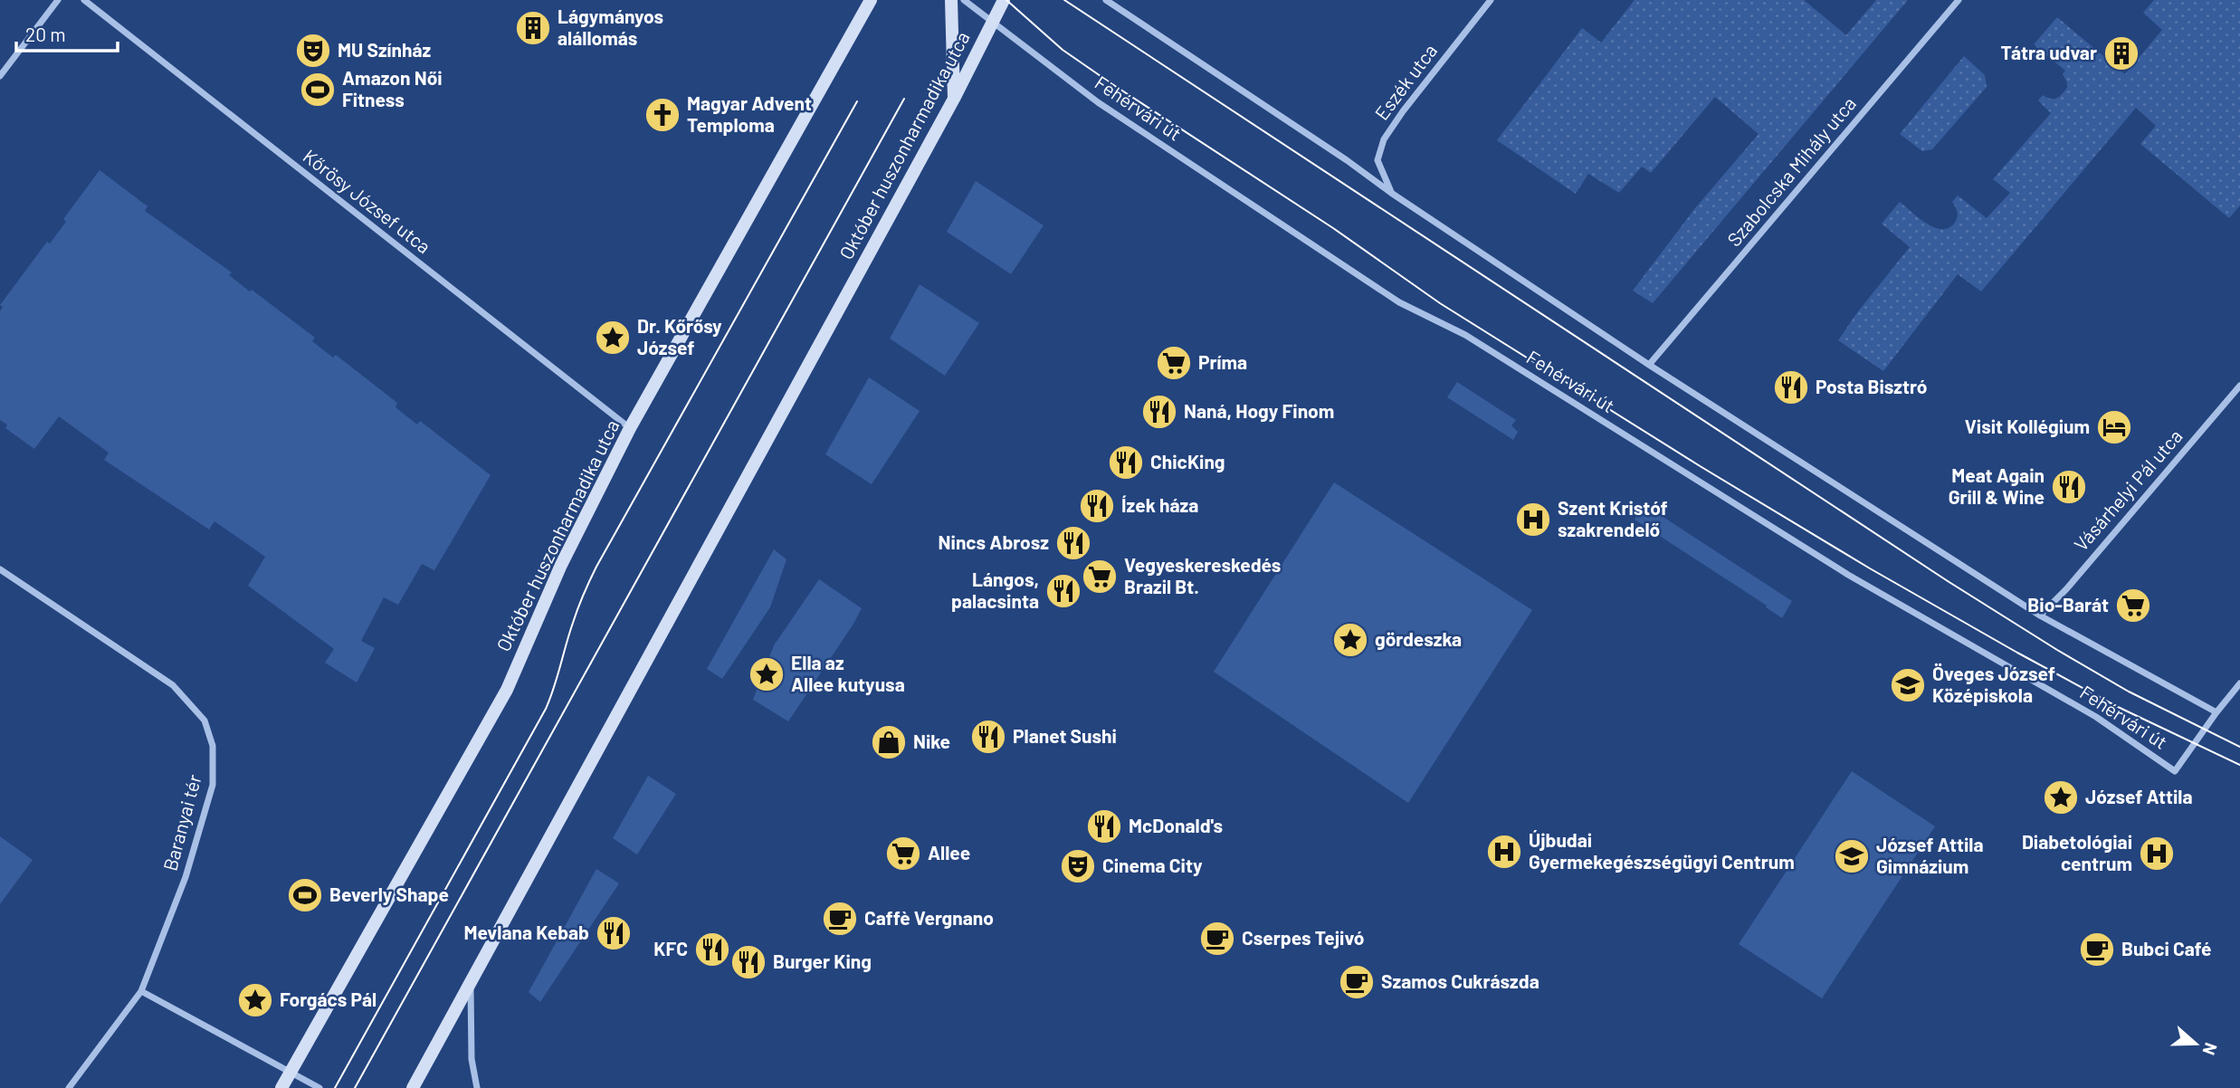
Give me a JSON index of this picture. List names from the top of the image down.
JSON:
{
  "streets": {
    "main road": ["Október huszonharmadika utca"],
    "street": [
      "Eszék utca",
      "Fehérvári út",
      "Szabolcska Mihály utca",
      "Kőrösy József utca",
      "Vásárhelyi Pál utca",
      "Baranyai tér"
    ]
  },
  "crossings": [
    ["Fehérvári út", "Október huszonharmadika utca"],
    ["Október huszonharmadika utca", "Kőrösy József utca"]
  ],
  "places": {
    "building": ["Lágymányos alállomás", "Tátra udvar"],
    "theatre": ["MU Színház", "Cinema City"],
    "sports": ["Amazon Női Fitness", "Beverly Shape"],
    "church": ["Magyar Advent Temploma"],
    "place": [
      "Dr. Kőrősy József",
      "gördeszka",
      "Ella az Allee kutyusa",
      "József Attila",
      "Forgács Pál"
    ],
    "supermarket": [
      "Príma",
      "Vegyeskereskedés Brazil Bt.",
      "Bio-Barát",
      "Allee"
    ],
    "restaurant": [
      "Posta Bisztró",
      "Naná, Hogy Finom",
      "ChicKing",
      "Meat Again Grill & Wine",
      "Ízek háza",
      "Nincs Abrosz",
      "Lángos, palacsinta",
      "Planet Sushi",
      "McDonald's",
      "Mevlana Kebab",
      "KFC",
      "Burger King"
    ],
    "hotel": ["Visit Kollégium"],
    "hospital": ["Szent Kristóf szakrendelő", "Újbudai Gyermekegészségügyi Centrum", "Diabetológiai centrum"],
    "school or university": ["Öveges József Középiskola", "József Attila Gimnázium"],
    "shop": ["Nike"],
    "cafe": [
      "Caffè Vergnano",
      "Cserpes Tejivó",
      "Bubci Café",
      "Szamos Cukrászda"
    ]
  },
  "scale_bar": "20 m",
  "north": "right"
}
